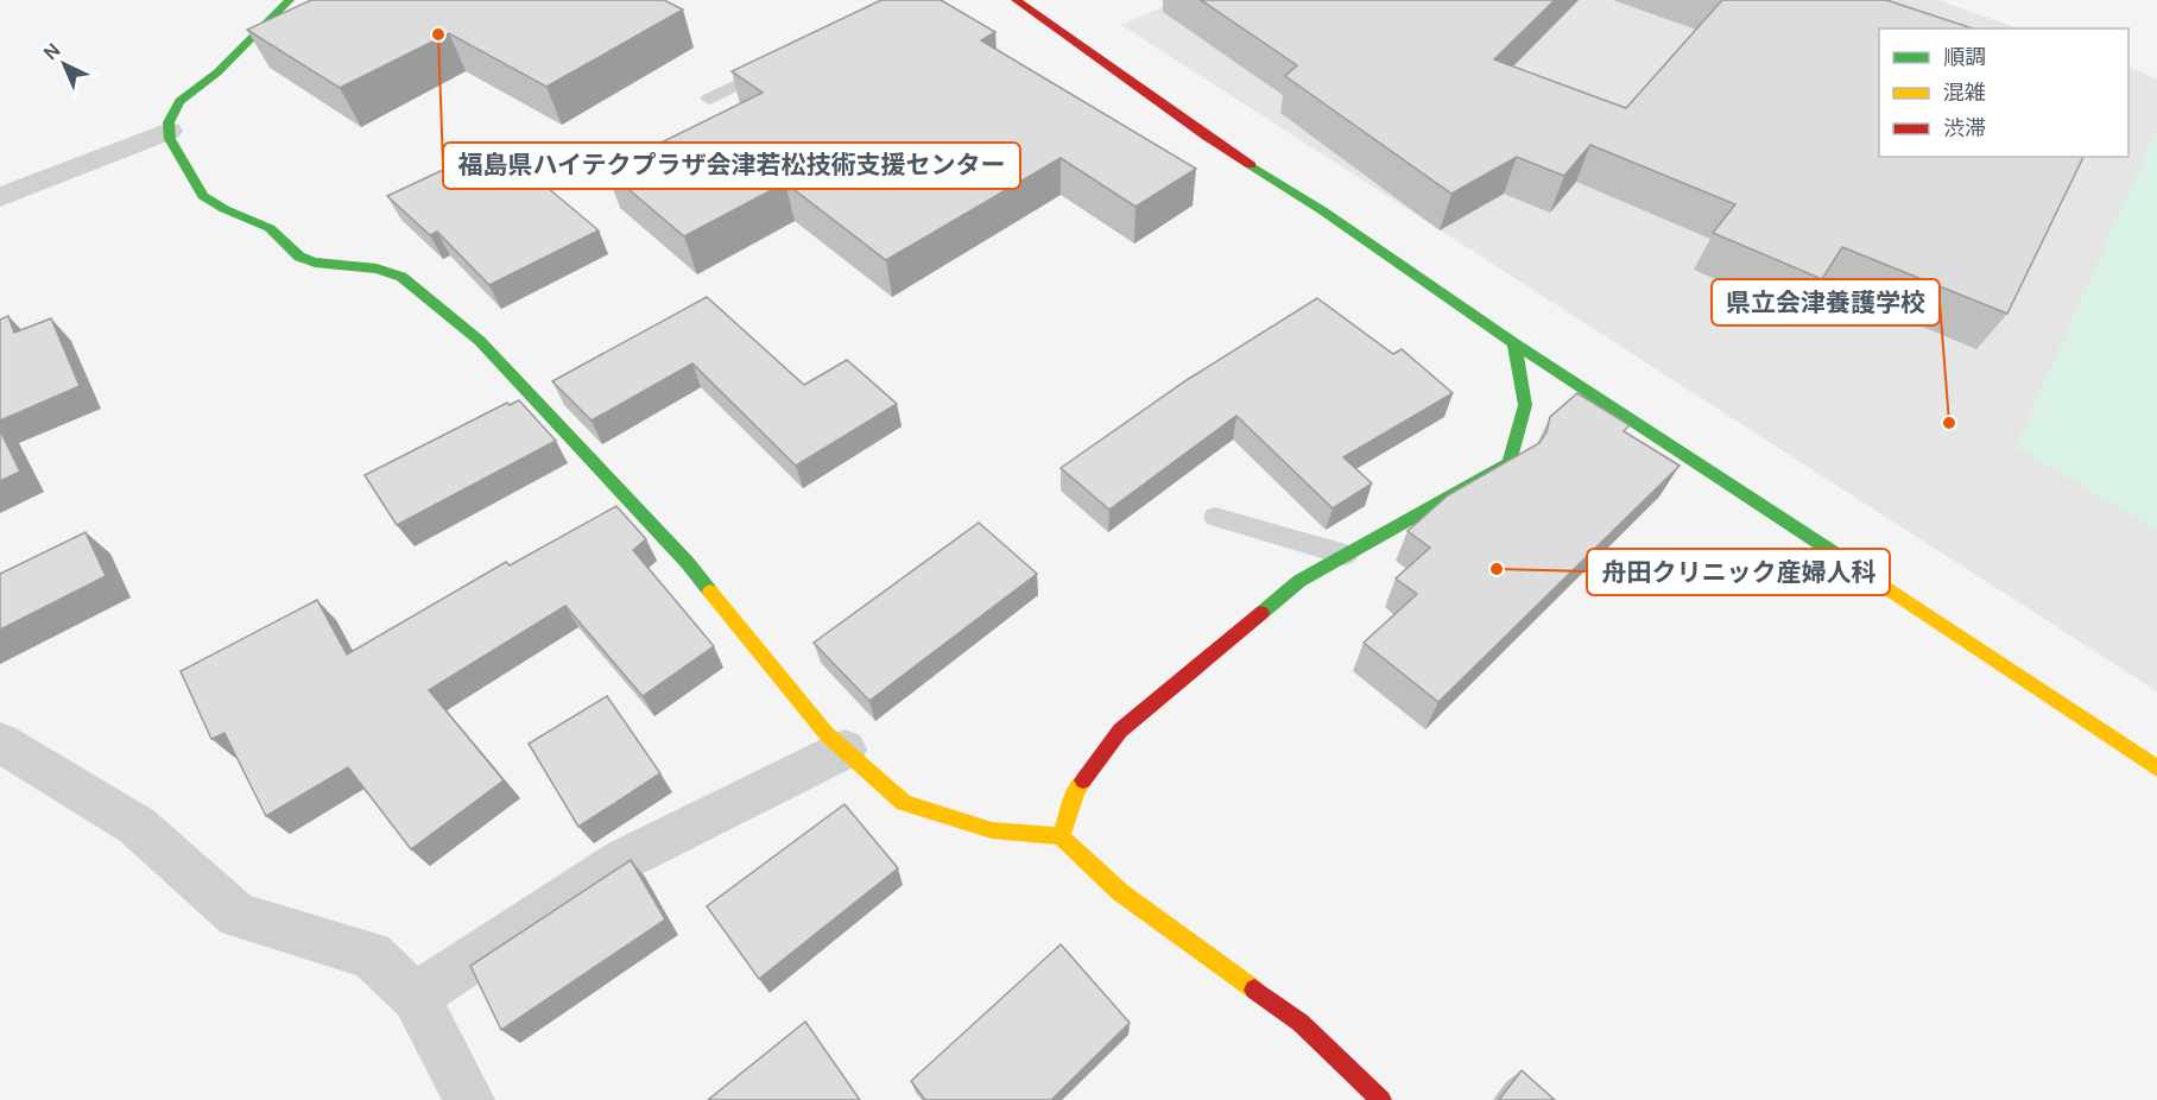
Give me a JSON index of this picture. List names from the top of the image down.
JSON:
{
  "places": ["福島県ハイテクプラザ会津若松技術支援センター", "県立会津養護学校", "舟田クリニック産婦人科"],
  "legend": ["順調", "混雑", "渋滞"],
  "north": "top left"
}
